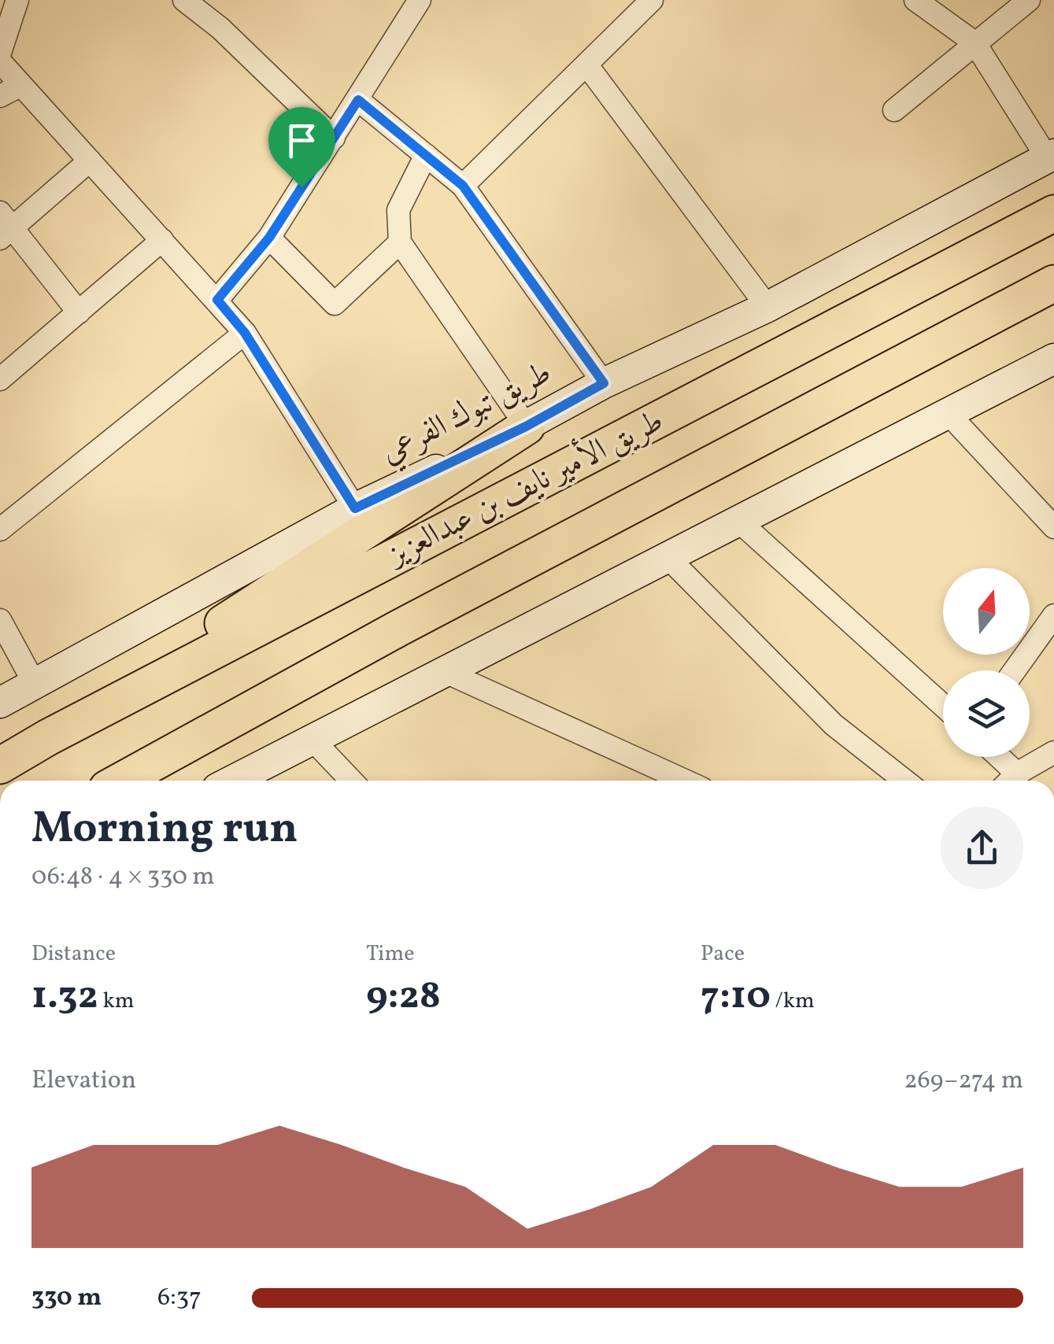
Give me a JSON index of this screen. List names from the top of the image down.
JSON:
{
  "streets": {
    "highway": ["طريق الأمير نايف بن عبدالعزيز"],
    "main road": ["طريق تبوك الفرعي"]
  },
  "north": "top",
  "page": {
    "heading": ["Morning run", "06:48 · 4 × 330 m"],
    "stats": [
      ["Distance", "1.32 km"],
      ["Time", "9:28"],
      ["Pace", "7:10 /km"]
    ],
    "chart": ["Elevation", "269–274 m"],
    "list": [
      {
        "name": "330 m",
        "note": "6:37"
      }
    ]
  }
}
